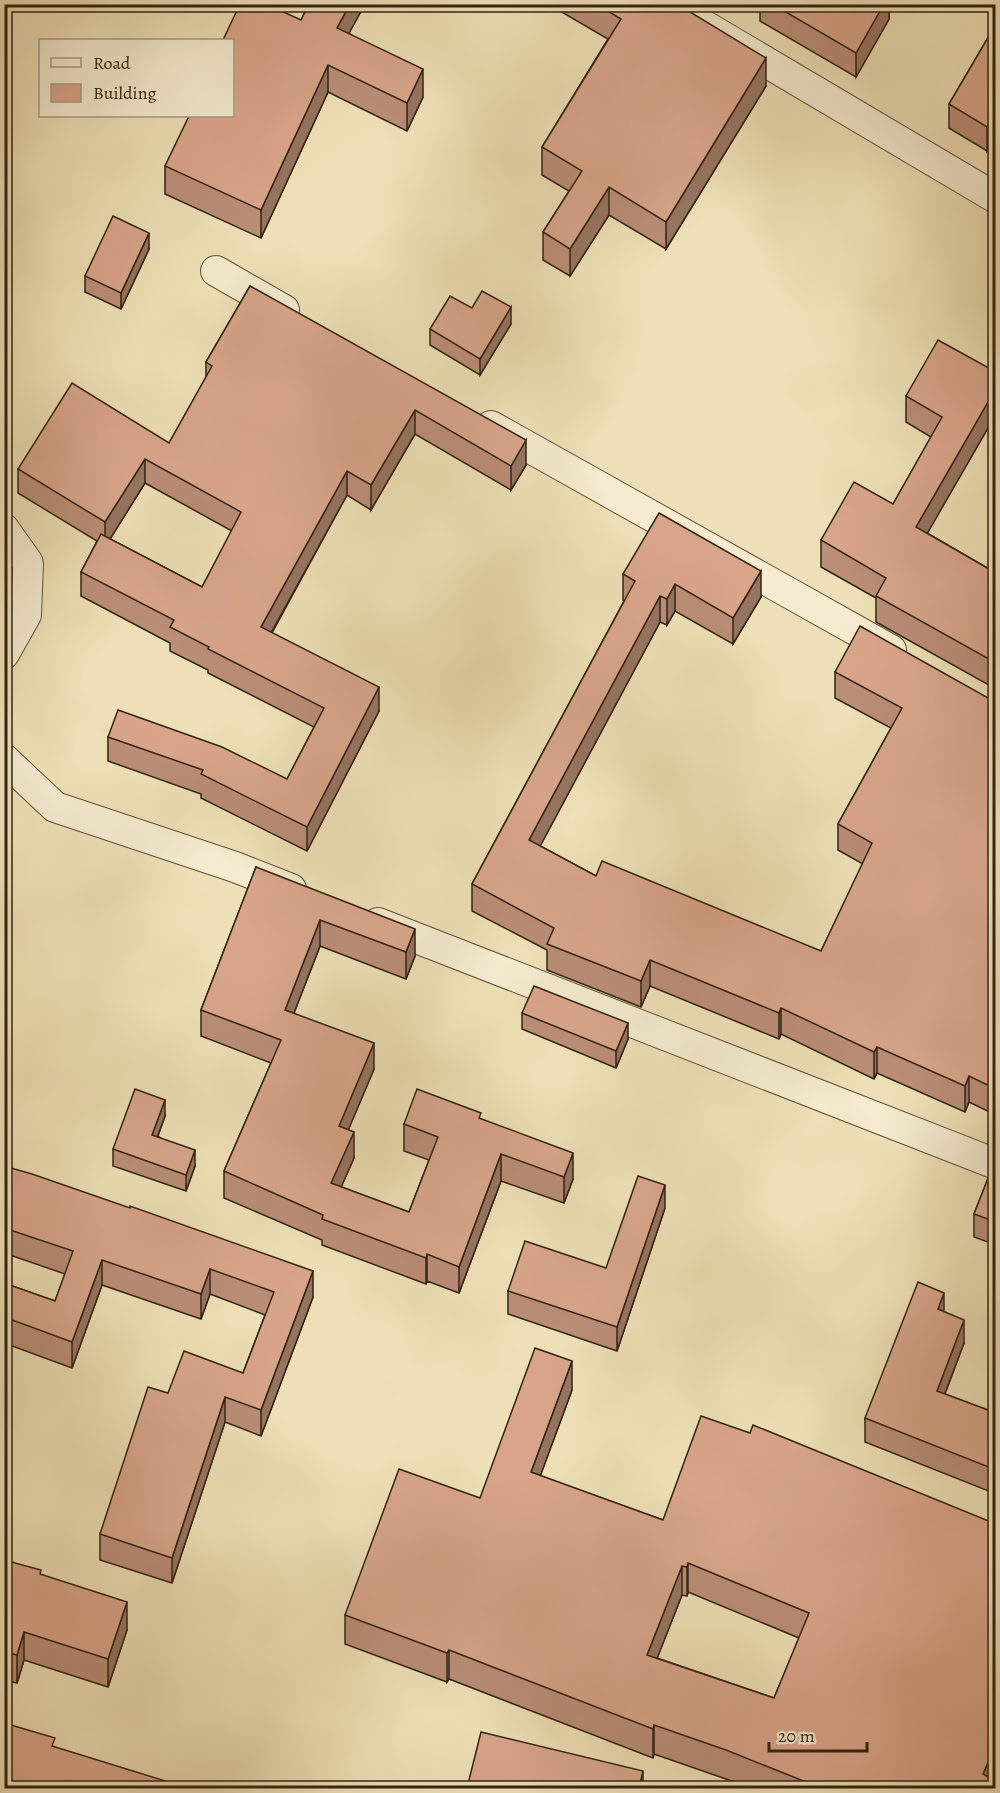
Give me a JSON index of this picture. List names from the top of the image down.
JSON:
{
  "legend": ["Road", "Building"],
  "scale_bar": "20 m"
}
